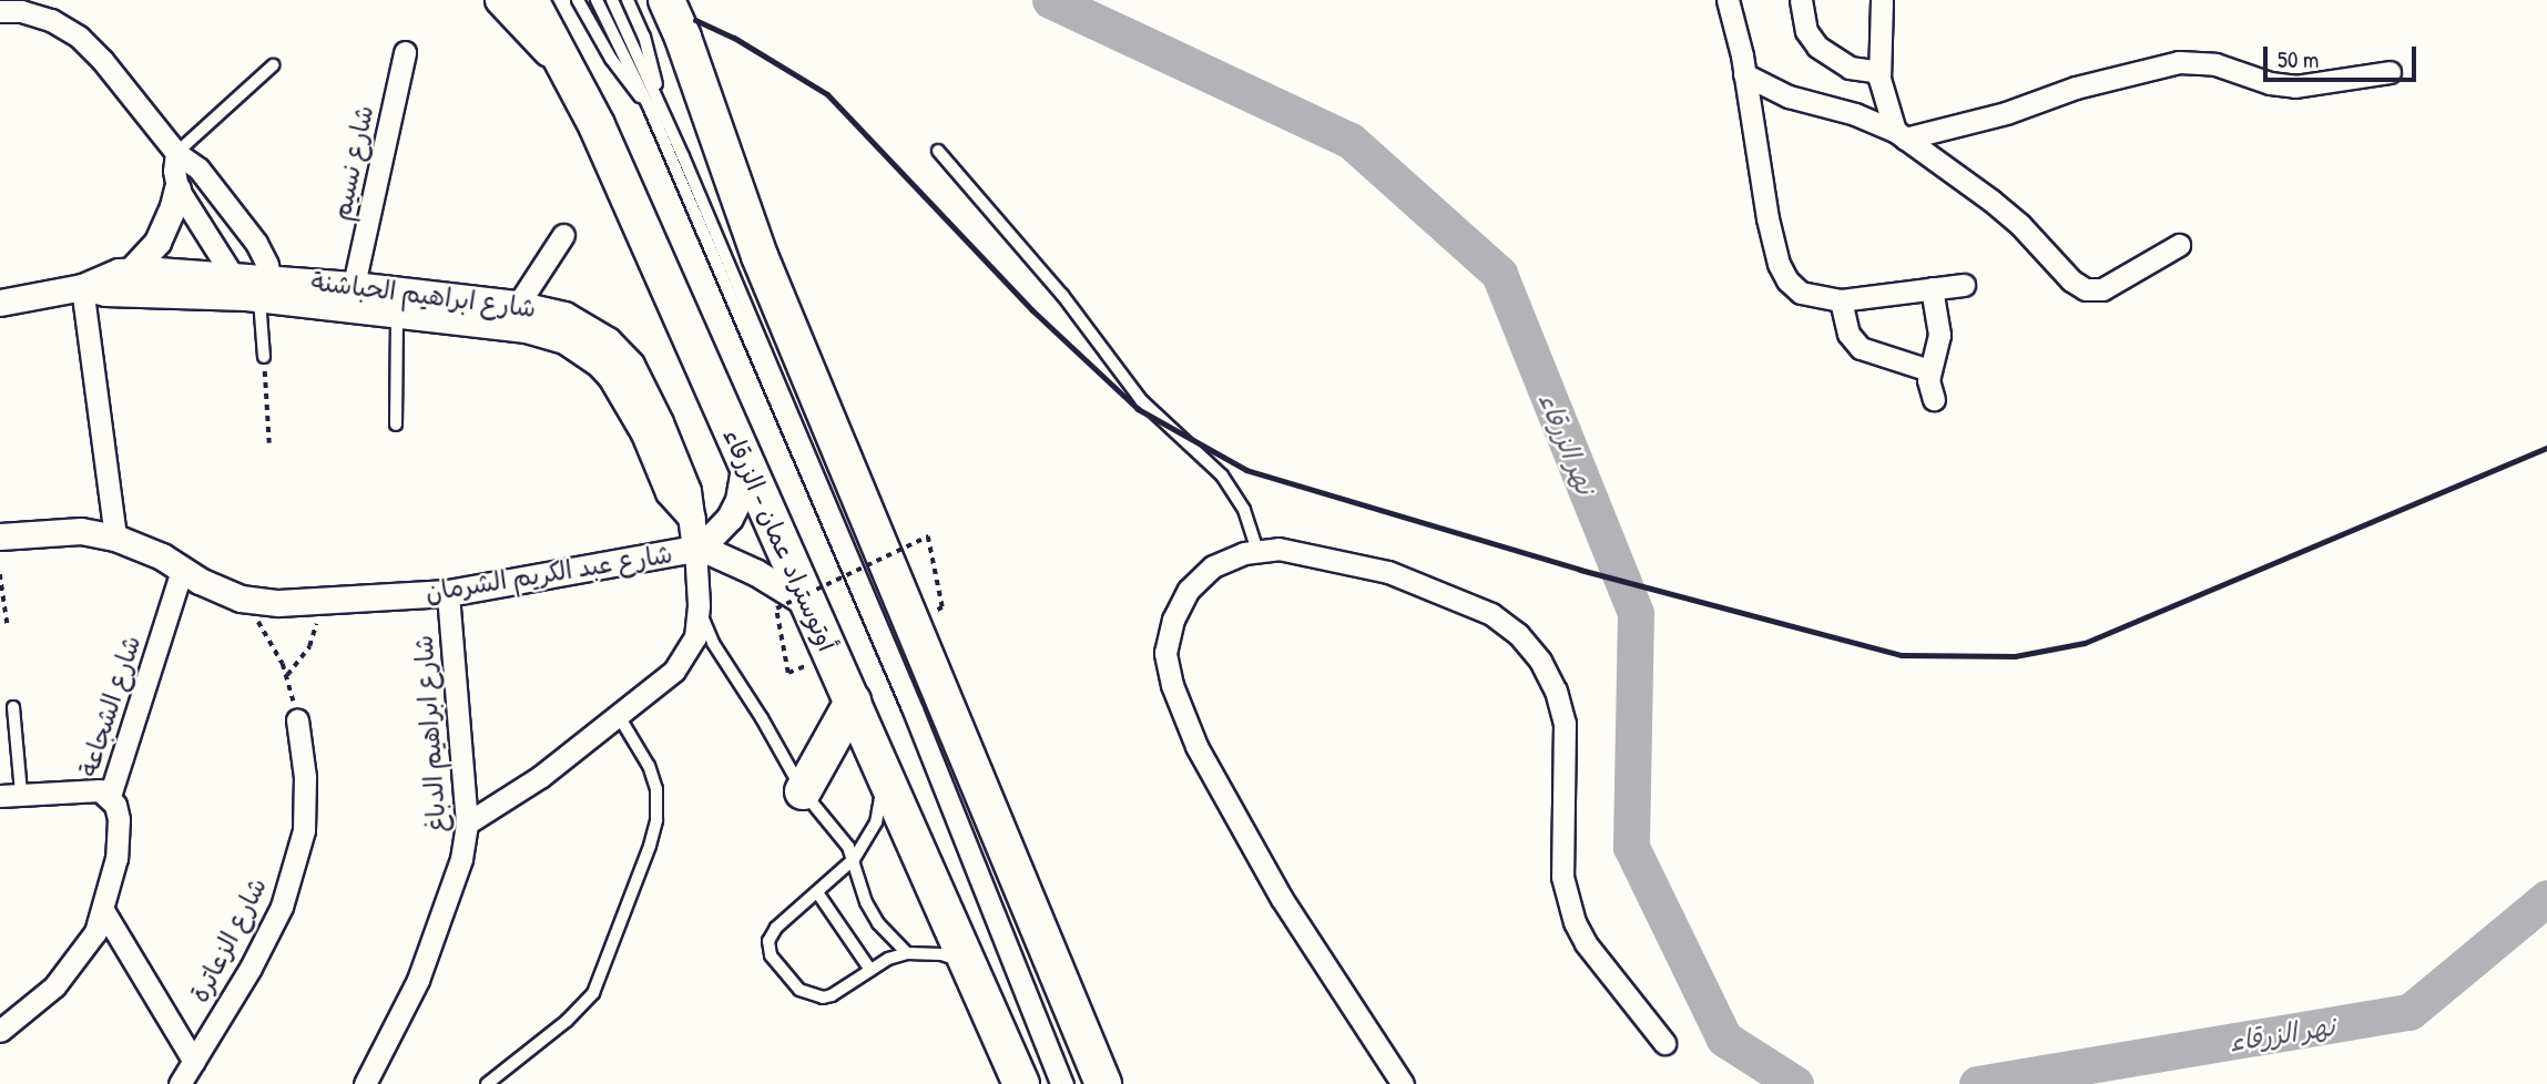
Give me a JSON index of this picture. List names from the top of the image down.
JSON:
{
  "streets": {
    "highway": ["أوتوستراد عمان - الزرقاء"],
    "street": [
      "شارع نسيم",
      "شارع ابراهيم الحباشنة",
      "شارع عبد الكريم الشرمان",
      "شارع الشجاعة",
      "شارع ابراهيم الدباغ",
      "شارع الزعاترة"
    ]
  },
  "crossings": [
    ["شارع نسيم", "شارع ابراهيم الحباشنة"],
    ["شارع ابراهيم الحباشنة", "شارع عبد الكريم الشرمان"],
    ["شارع عبد الكريم الشرمان", "شارع الشجاعة"],
    ["شارع عبد الكريم الشرمان", "شارع ابراهيم الدباغ"]
  ],
  "water": ["نهر الزرقاء"],
  "scale_bar": "50 m"
}
